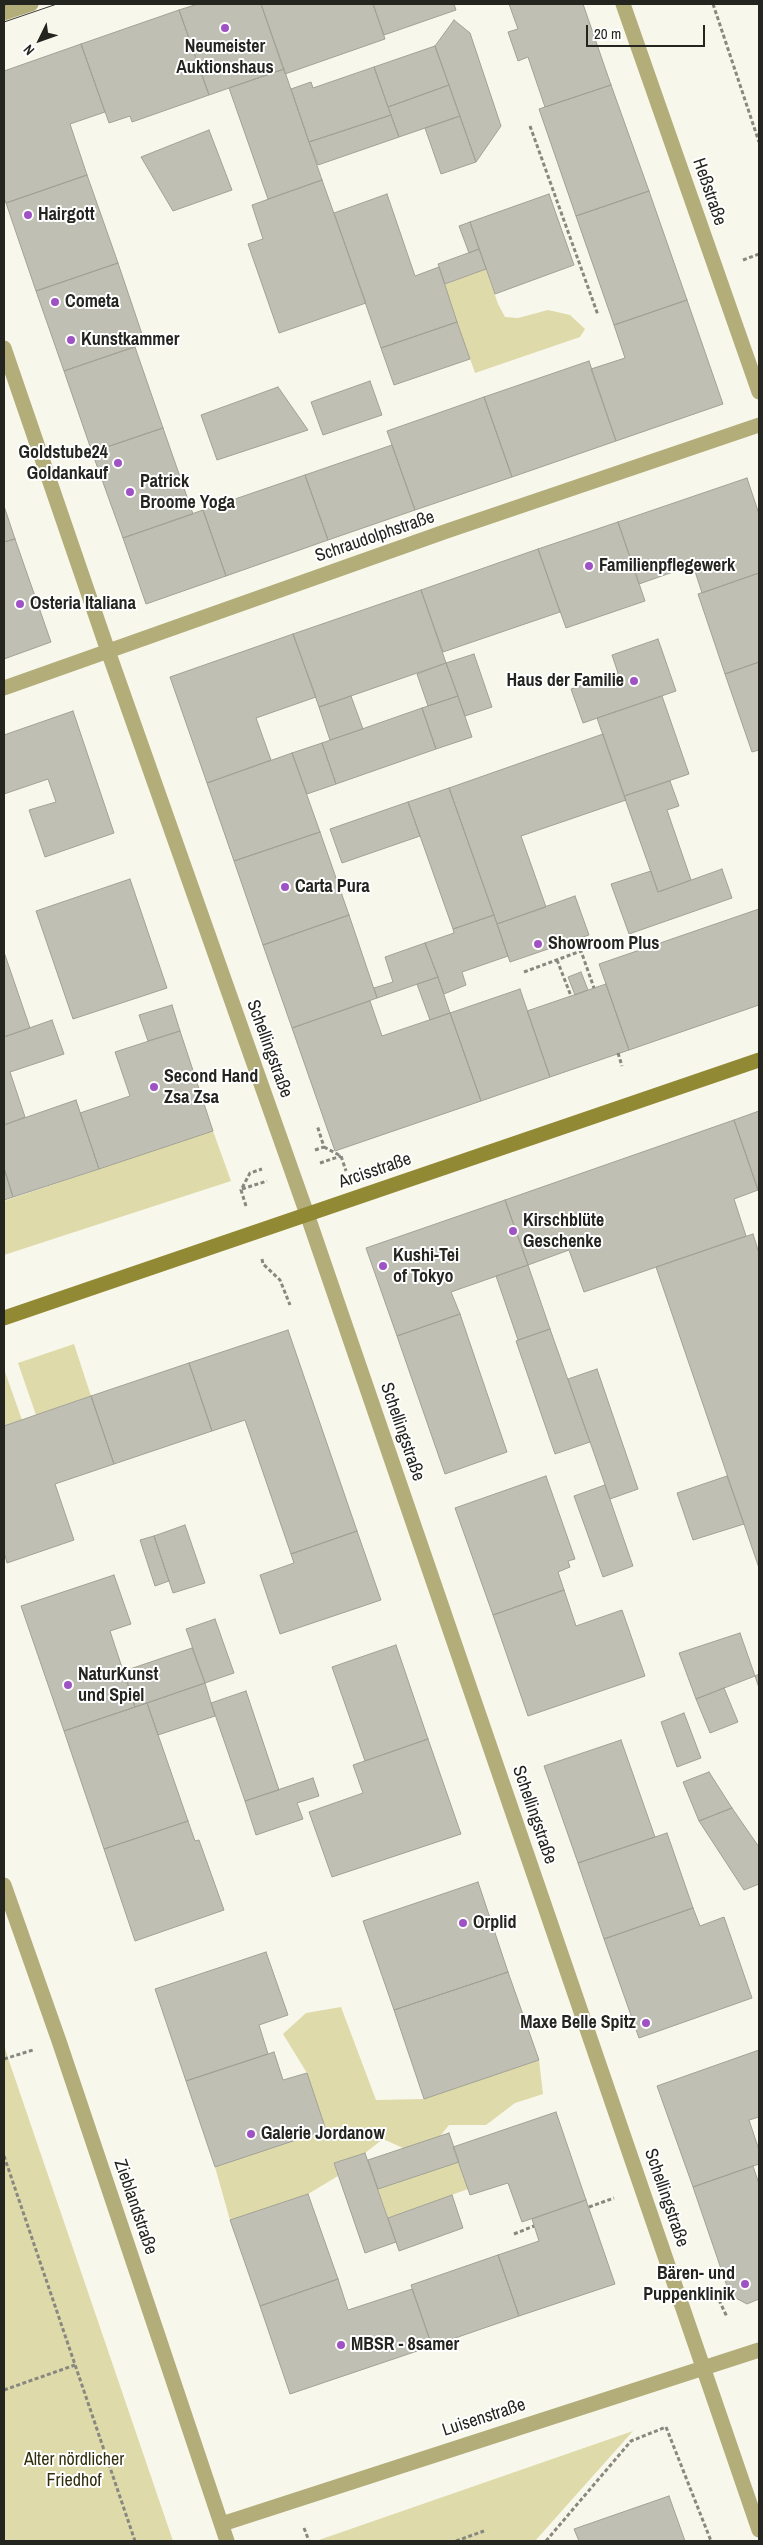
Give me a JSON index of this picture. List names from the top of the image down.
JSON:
{
  "streets": {
    "main road": ["Arcisstraße"],
    "street": [
      "Heßstraße",
      "Schraudolphstraße",
      "Schellingstraße",
      "Zieblandstraße",
      "Luisenstraße"
    ]
  },
  "crossings": [
    ["Schraudolphstraße", "Schellingstraße"],
    ["Schellingstraße", "Arcisstraße"],
    ["Schellingstraße", "Luisenstraße"],
    ["Zieblandstraße", "Luisenstraße"]
  ],
  "parks": ["Alter nördlicher Friedhof"],
  "places": [
    "Neumeister Auktionshaus",
    "Hairgott",
    "Cometa",
    "Kunstkammer",
    "Goldstube24 Goldankauf",
    "Patrick Broome Yoga",
    "Familienpflegewerk",
    "Osteria Italiana",
    "Haus der Familie",
    "Carta Pura",
    "Showroom Plus",
    "Second Hand Zsa Zsa",
    "Kirschblüte Geschenke",
    "Kushi-Tei of Tokyo",
    "NaturKunst und Spiel",
    "Orplid",
    "Maxe Belle Spitz",
    "Galerie Jordanow",
    "Bären- und Puppenklinik",
    "MBSR - 8samer"
  ],
  "scale_bar": "20 m",
  "north": "bottom left"
}
